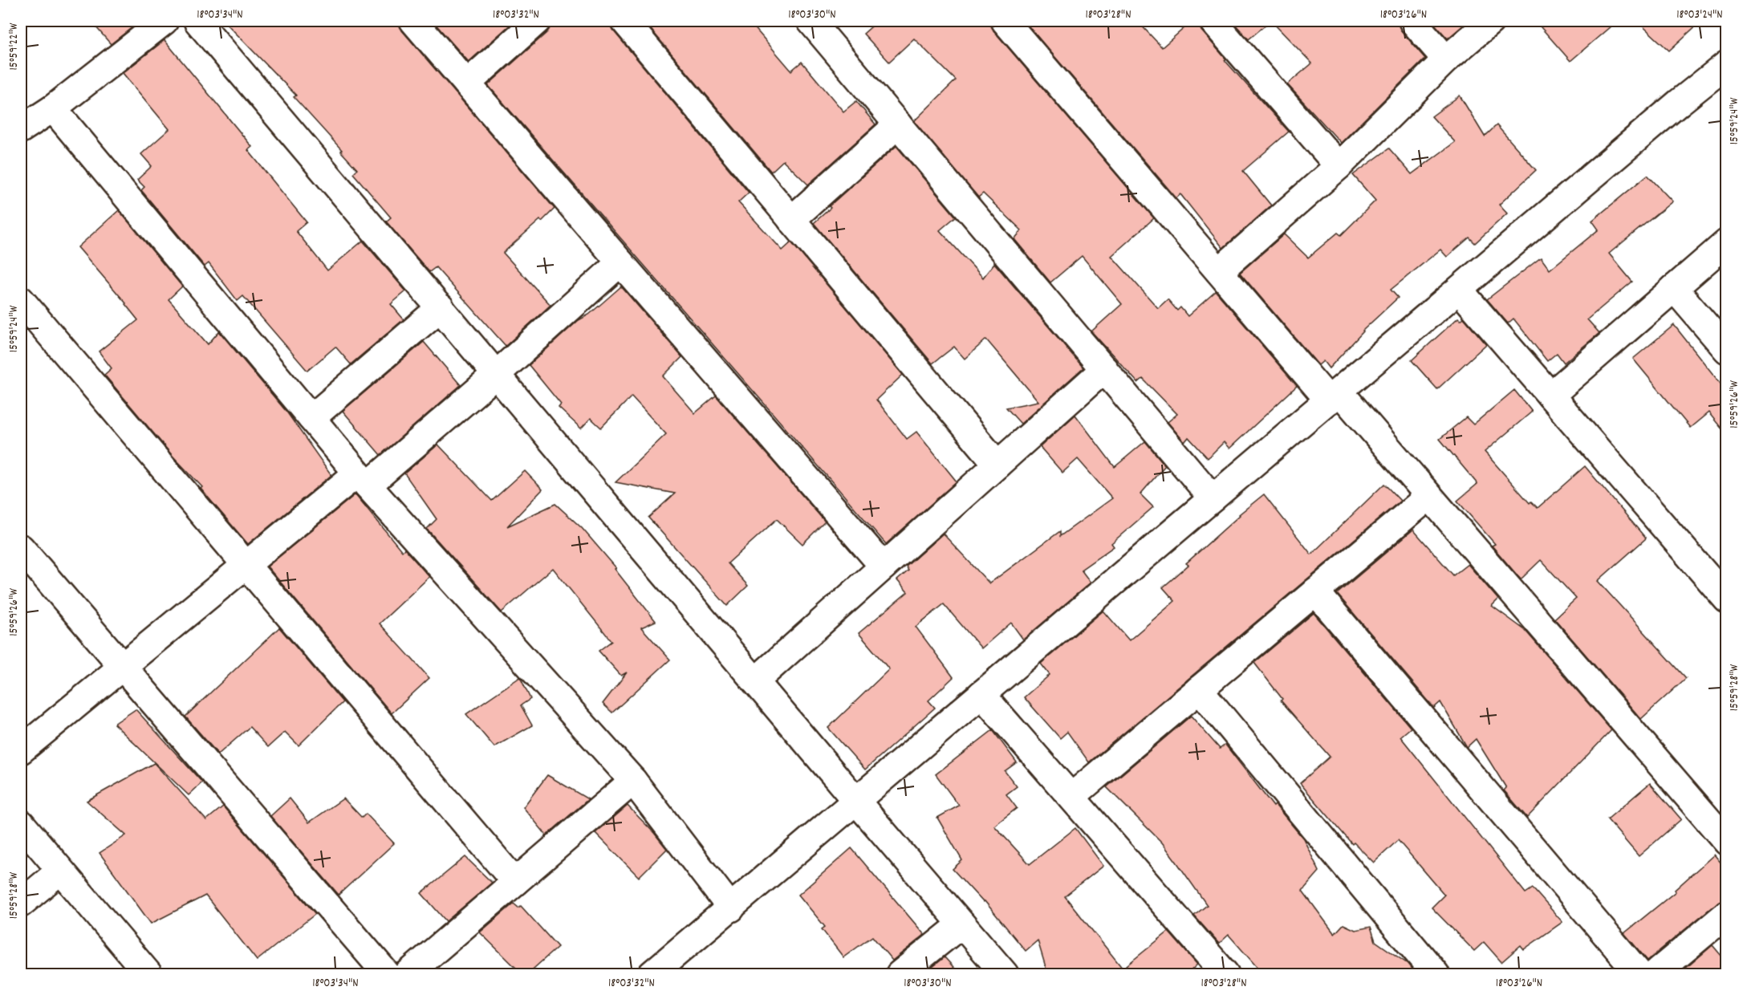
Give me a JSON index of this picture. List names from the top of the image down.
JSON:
{
  "coordinates": [
    "18°03'34\"N",
    "18°03'32\"N",
    "18°03'30\"N",
    "18°03'28\"N",
    "18°03'26\"N",
    "18°03'24\"N",
    "15°59'22\"W",
    "15°59'24\"W",
    "15°59'26\"W",
    "15°59'28\"W"
  ]
}
